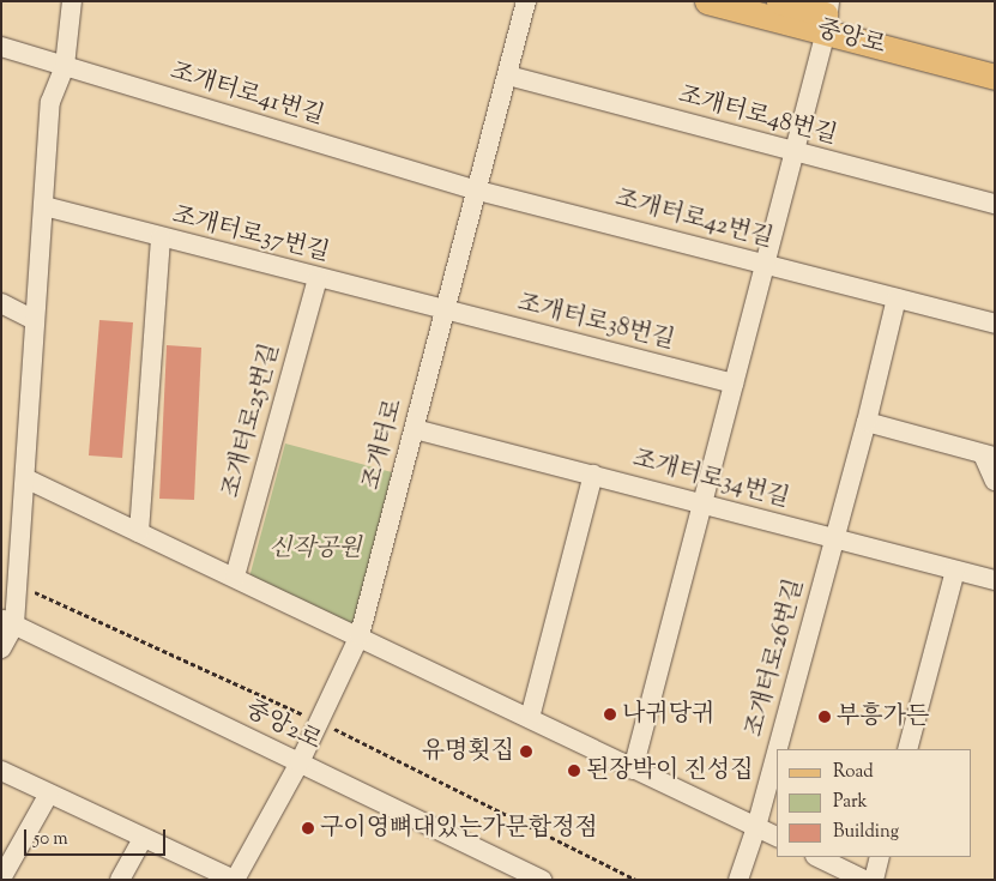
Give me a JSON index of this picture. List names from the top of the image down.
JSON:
{
  "streets": {
    "main road": ["중앙로"],
    "street": [
      "조개터로41번길",
      "조개터로48번길",
      "조개터로42번길",
      "조개터로37번길",
      "조개터로38번길",
      "조개터로25번길",
      "조개터로",
      "조개터로34번길",
      "조개터로26번길",
      "중앙2로"
    ]
  },
  "crossings": [
    ["조개터로41번길", "조개터로42번길"],
    ["조개터로41번길", "조개터로"],
    ["조개터로48번길", "조개터로"],
    ["조개터로42번길", "조개터로"],
    ["조개터로37번길", "조개터로38번길"],
    ["조개터로37번길", "조개터로25번길"],
    ["조개터로37번길", "조개터로"],
    ["조개터로38번길", "조개터로"],
    ["조개터로", "조개터로34번길"],
    ["조개터로", "중앙2로"],
    ["조개터로34번길", "조개터로26번길"]
  ],
  "parks": ["신작공원"],
  "places": [
    "나귀당귀",
    "부흥가든",
    "유명횟집",
    "된장박이 진성집",
    "구이영뼈대있는가문합정점"
  ],
  "legend": ["Road", "Park", "Building"],
  "scale_bar": "50 m"
}
